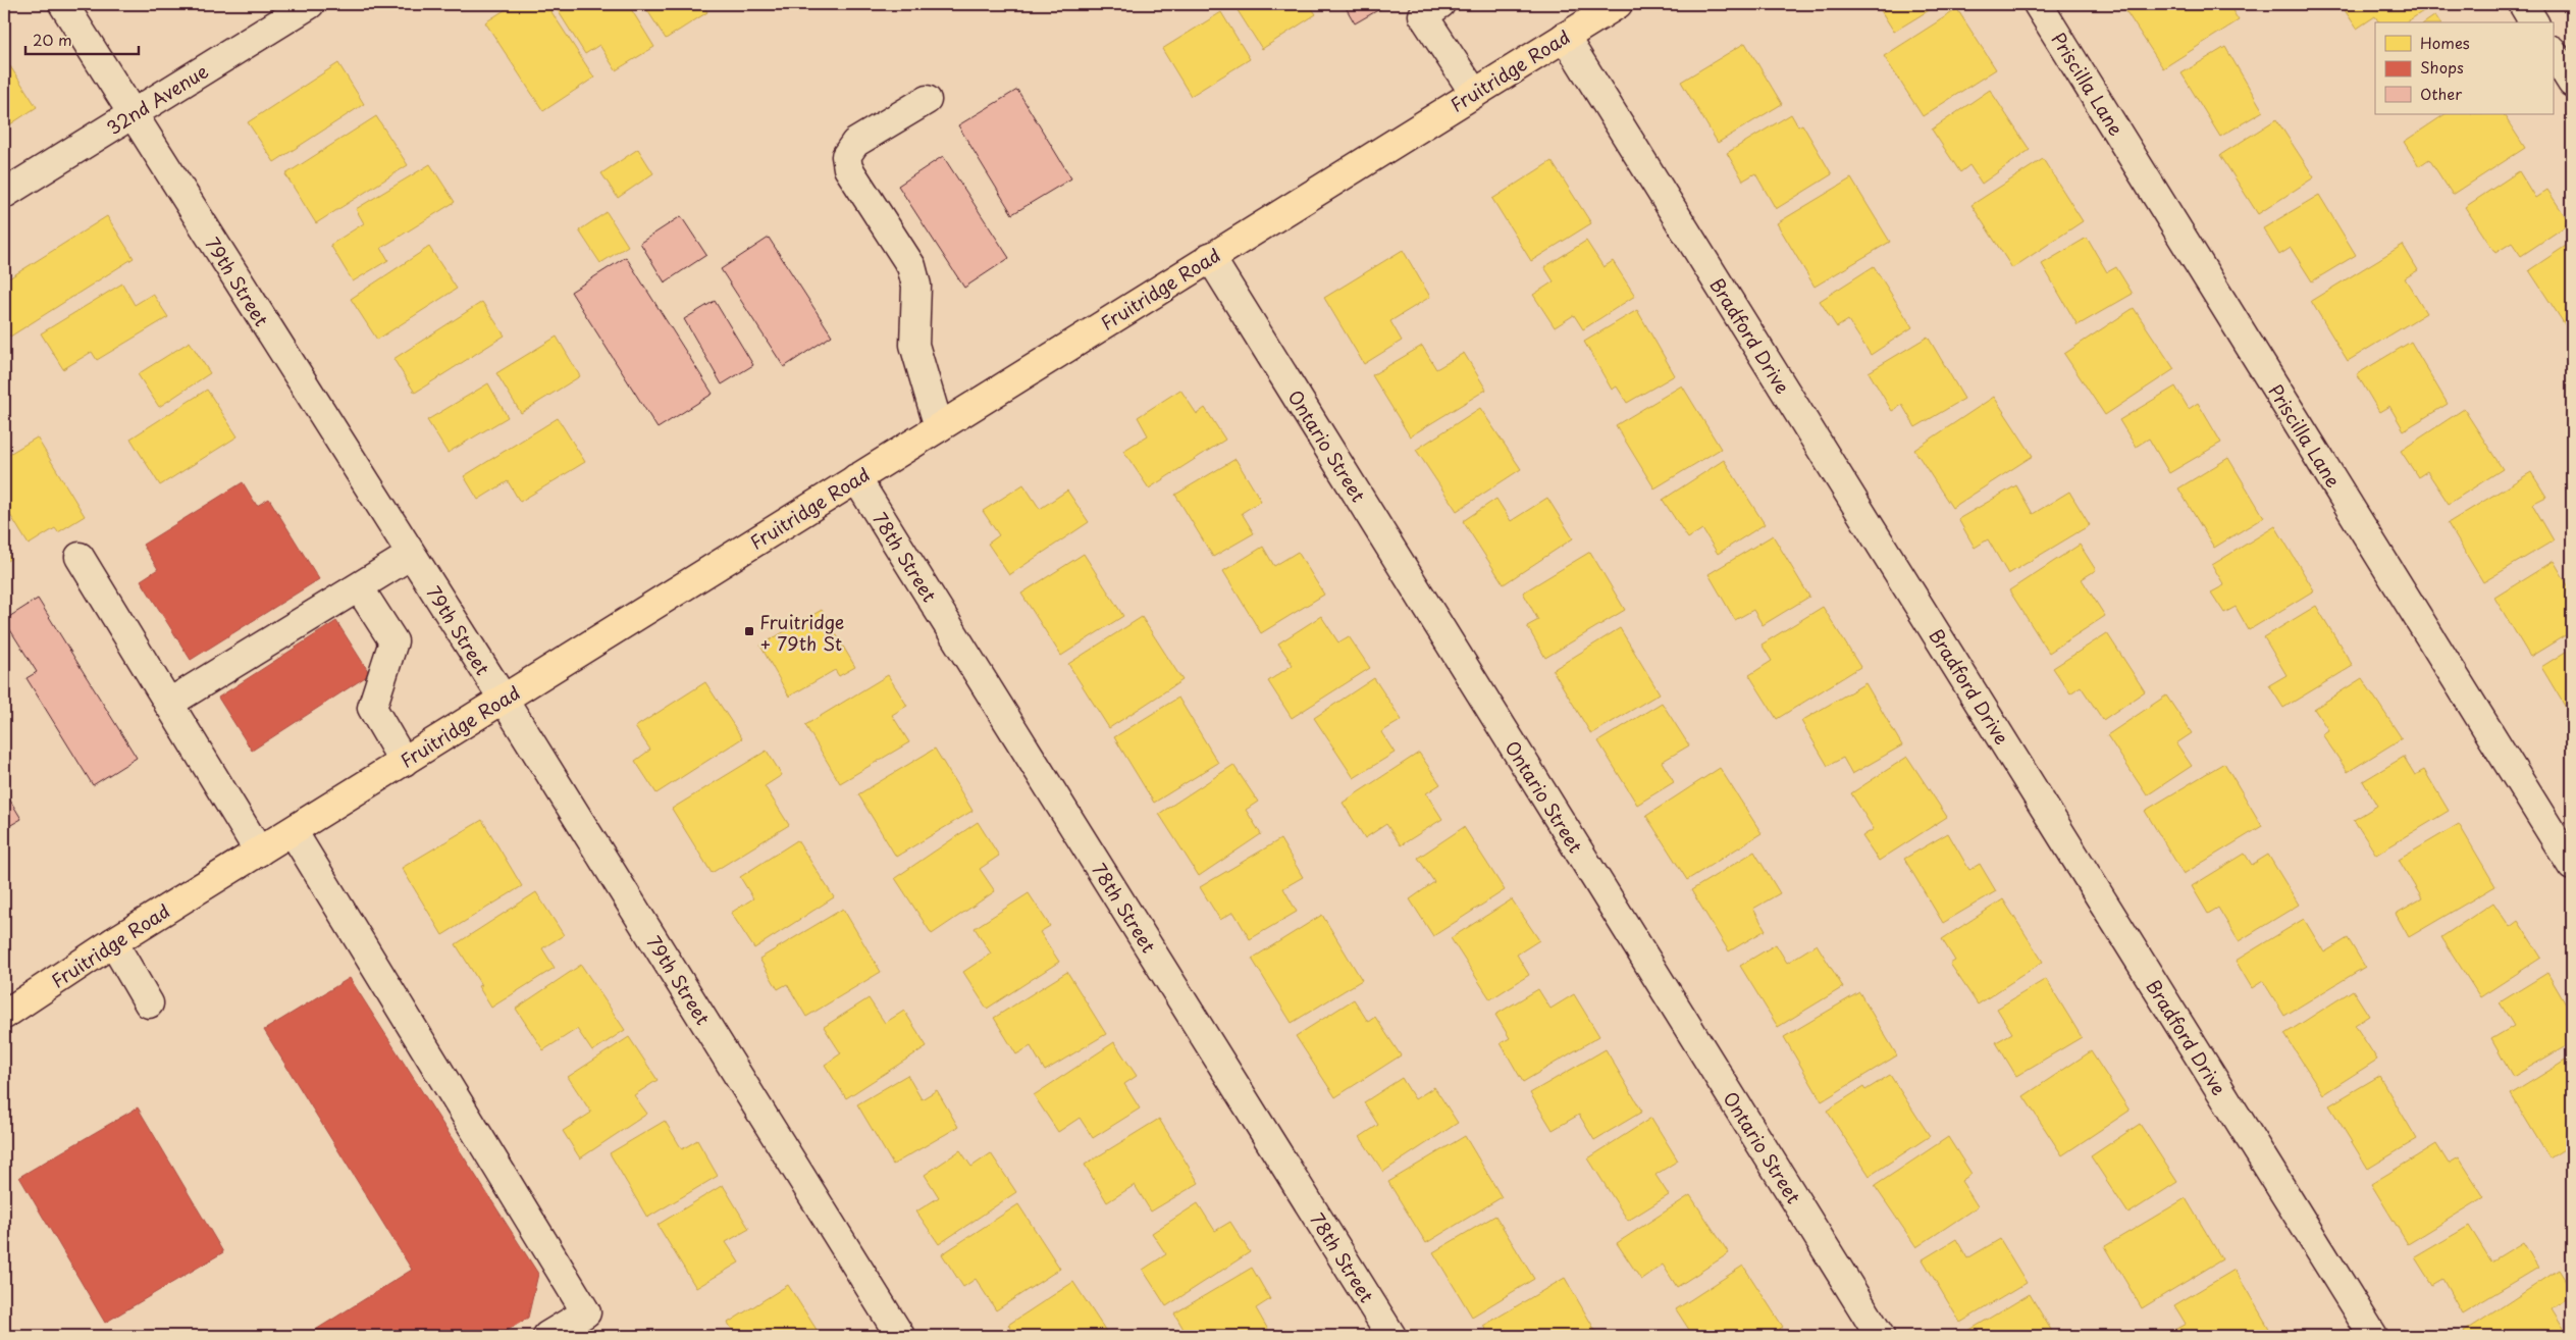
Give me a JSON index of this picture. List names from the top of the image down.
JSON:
{
  "streets": {
    "main road": ["Fruitridge Road"],
    "street": [
      "Priscilla Lane",
      "32nd Avenue",
      "79th Street",
      "Bradford Drive",
      "Ontario Street",
      "78th Street"
    ]
  },
  "crossings": [
    ["Fruitridge Road", "79th Street"],
    ["Fruitridge Road", "Bradford Drive"],
    ["Fruitridge Road", "Ontario Street"],
    ["Fruitridge Road", "78th Street"],
    ["32nd Avenue", "79th Street"]
  ],
  "places": {
    "transit": ["Fruitridge + 79th St"]
  },
  "legend": ["Homes", "Shops", "Other"],
  "scale_bar": "20 m"
}
